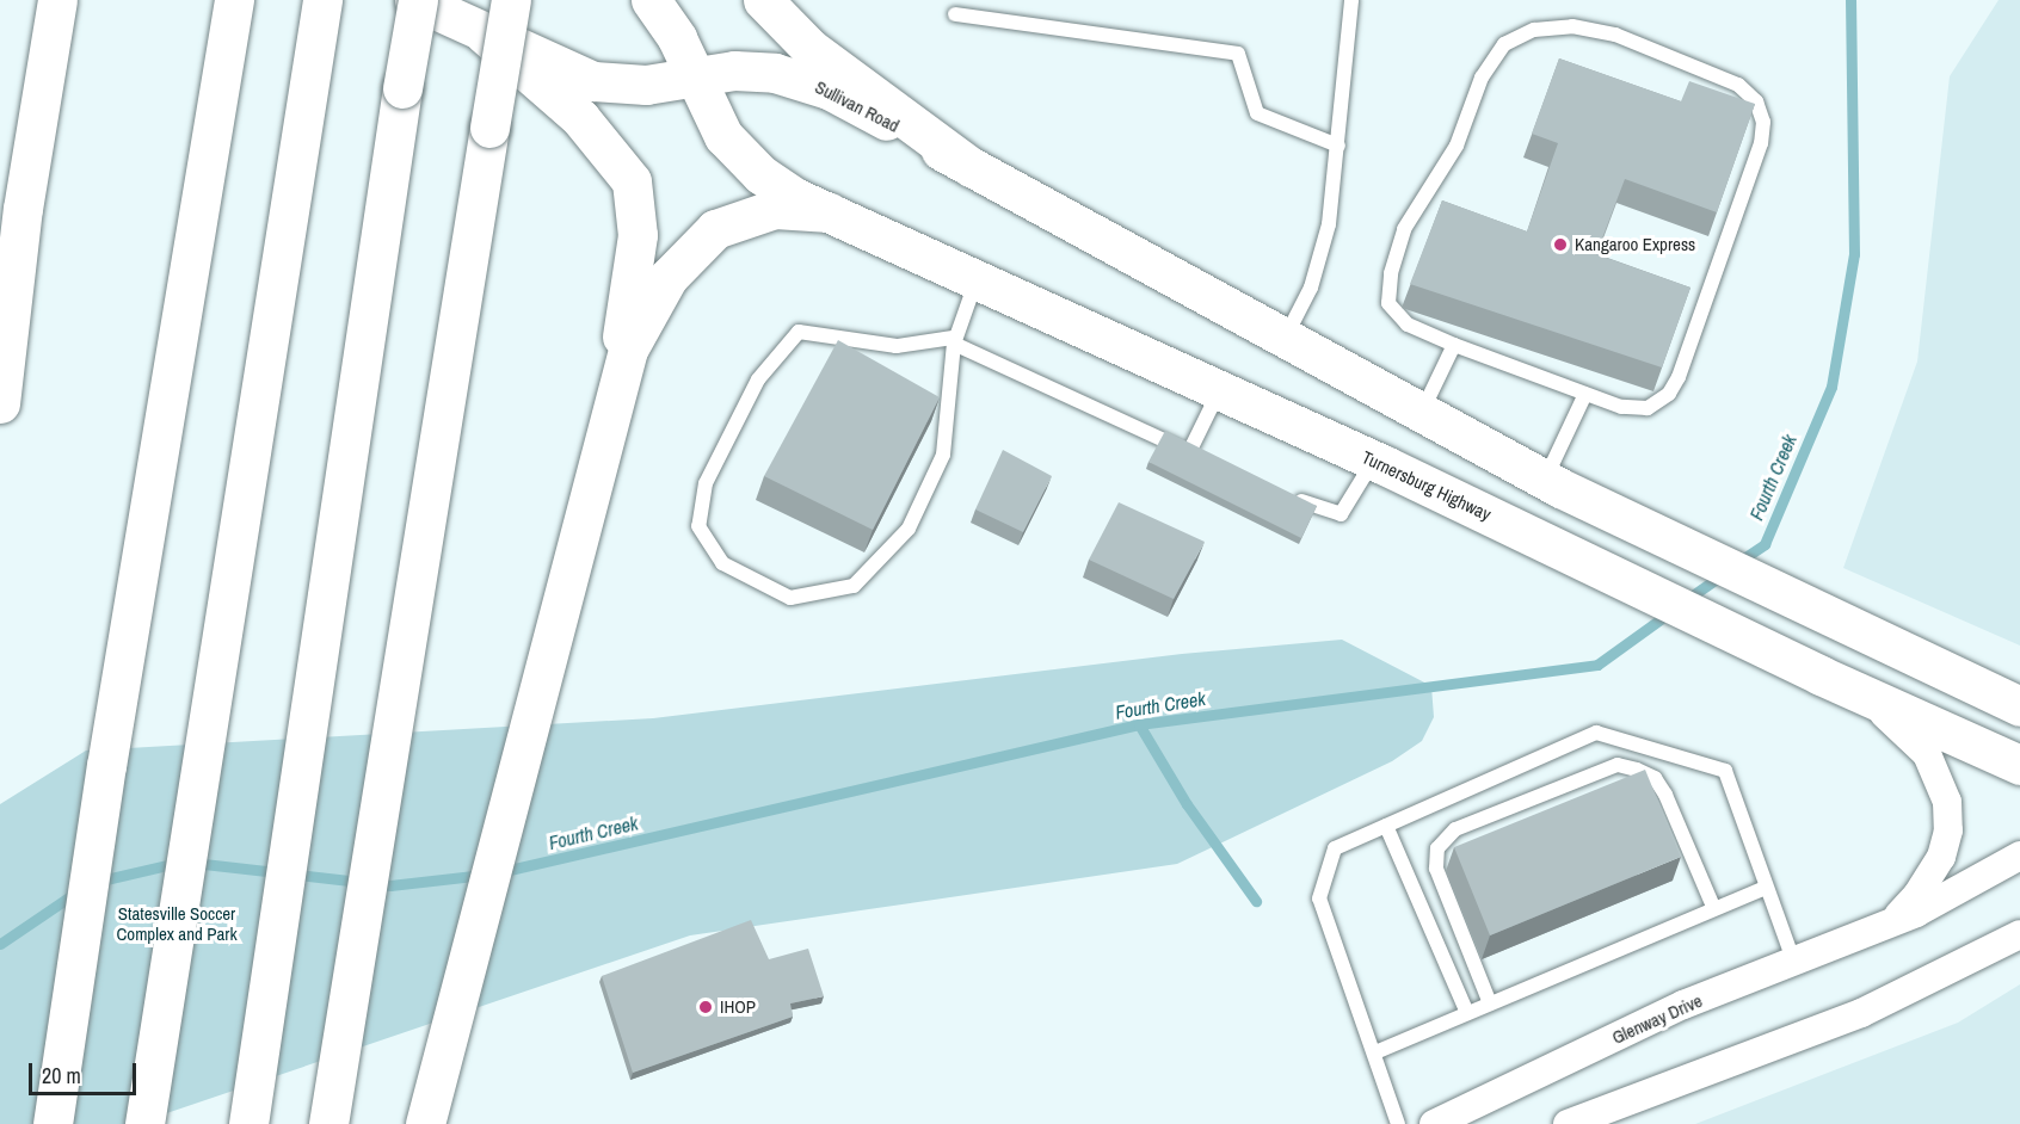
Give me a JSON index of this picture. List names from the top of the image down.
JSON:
{
  "streets": {
    "main road": ["Sullivan Road", "Turnersburg Highway"],
    "street": ["Glenway Drive"]
  },
  "crossings": [
    ["Turnersburg Highway", "Glenway Drive"]
  ],
  "water": ["Fourth Creek"],
  "parks": ["Statesville Soccer Complex and Park"],
  "places": ["Kangaroo Express", "IHOP"],
  "scale_bar": "20 m"
}
